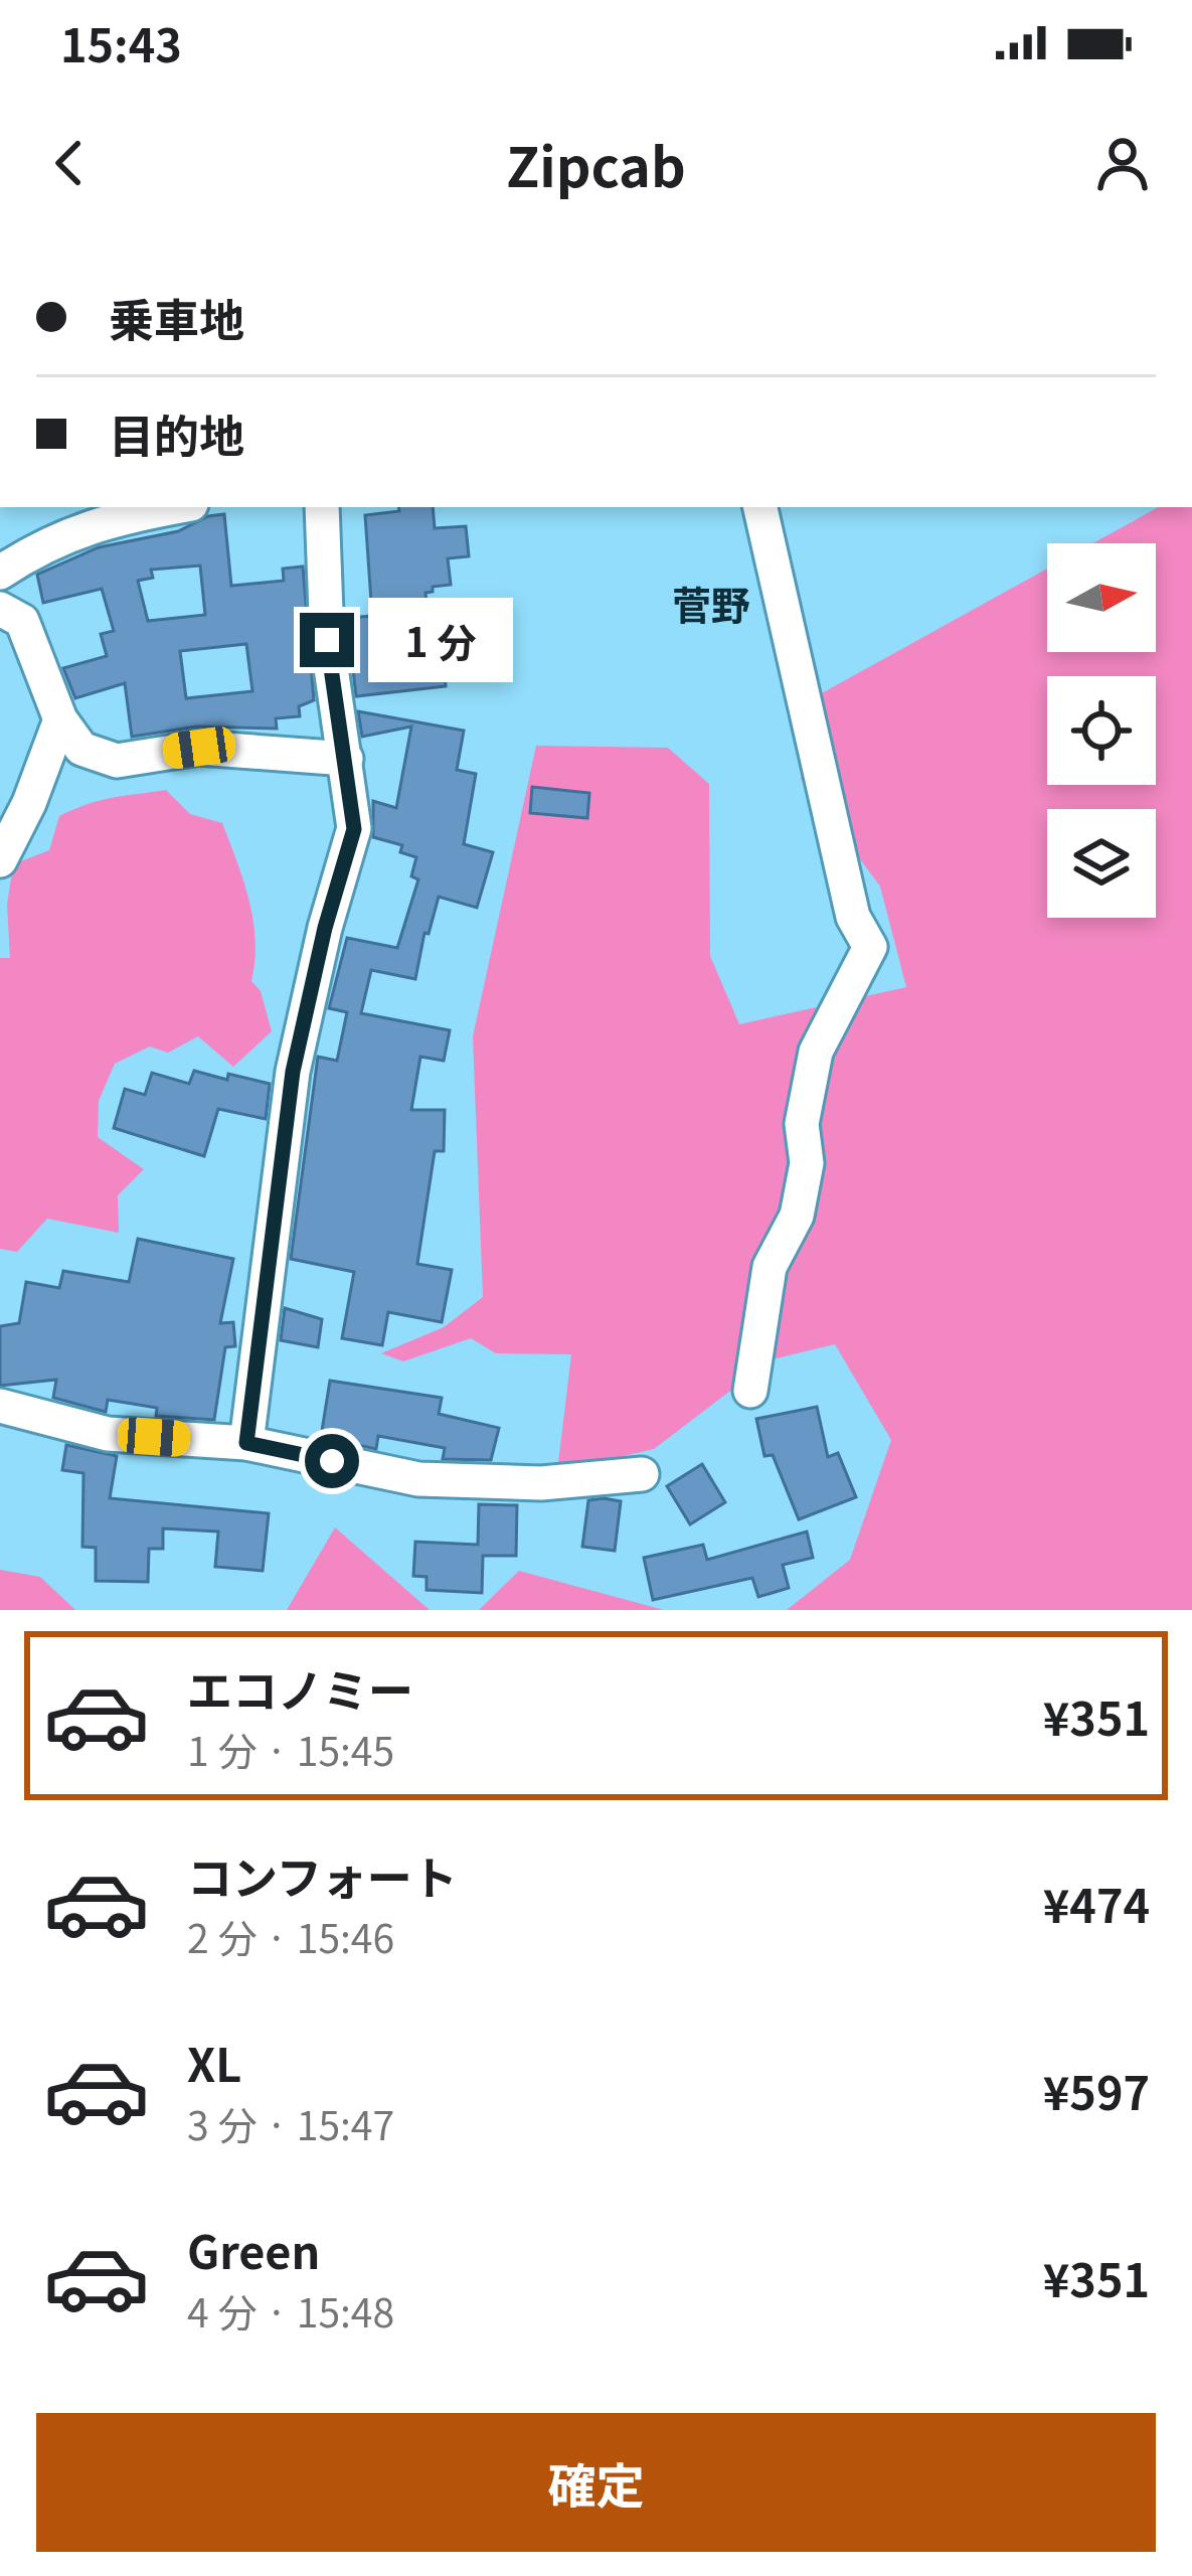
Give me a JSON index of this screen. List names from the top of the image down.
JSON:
{
  "districts": ["菅野"],
  "north": "right",
  "page": {
    "status": "15:43",
    "header": "Zipcab",
    "banner": ["乗車地", "目的地"],
    "bubble": "1 分",
    "list": [
      {
        "name": "エコノミー",
        "note": "1 分 · 15:45",
        "value": "¥351"
      },
      {
        "name": "コンフォート",
        "note": "2 分 · 15:46",
        "value": "¥474"
      },
      {
        "name": "XL",
        "note": "3 分 · 15:47",
        "value": "¥597"
      },
      {
        "name": "Green",
        "note": "4 分 · 15:48",
        "value": "¥351"
      }
    ],
    "buttons": "確定"
  }
}
